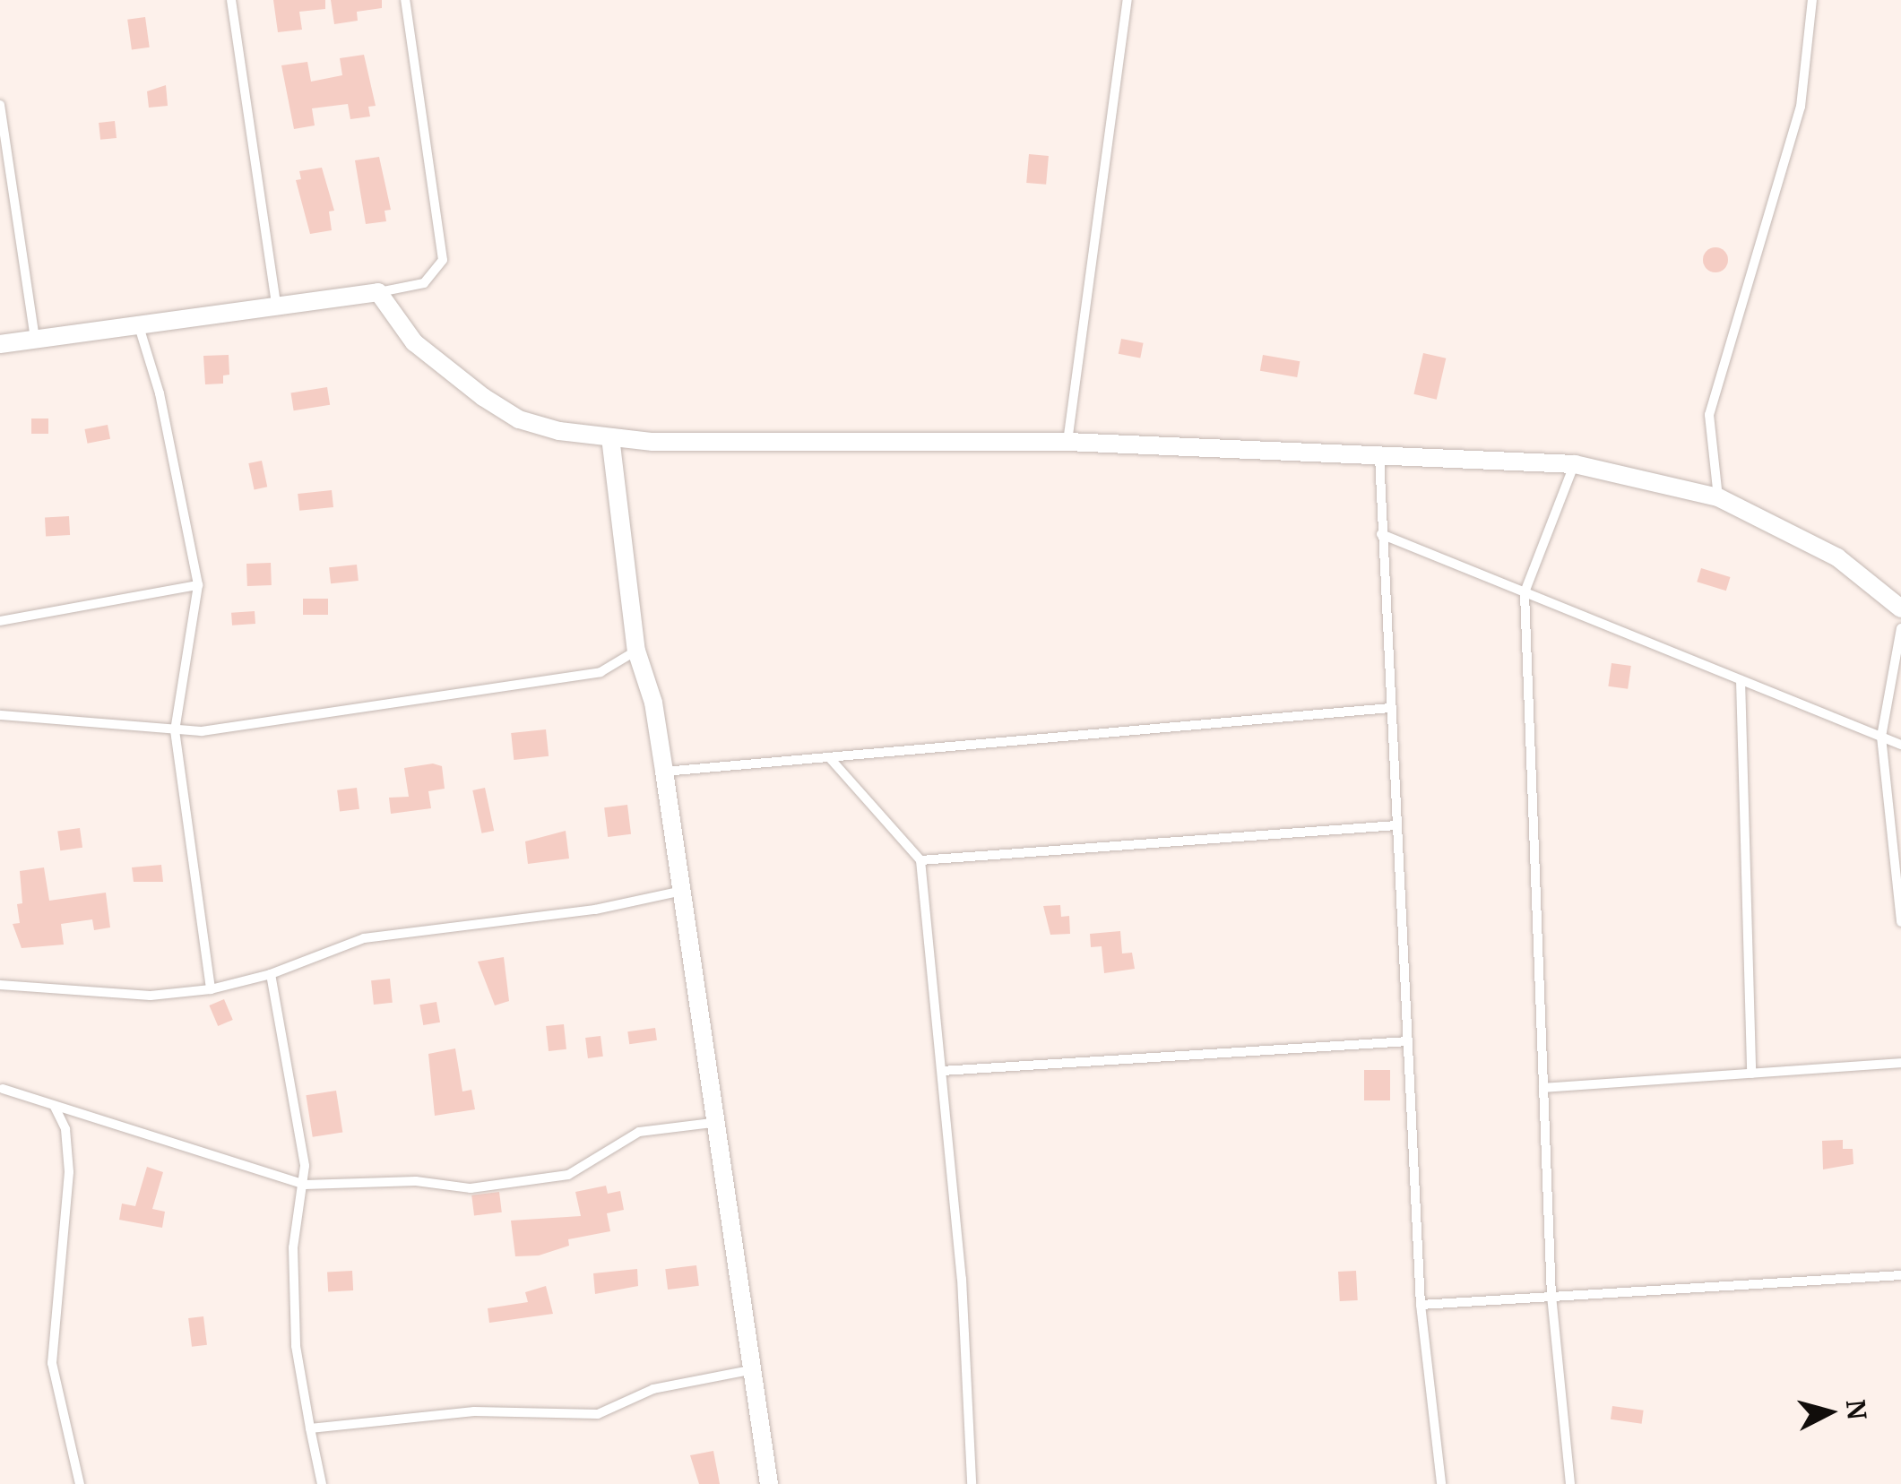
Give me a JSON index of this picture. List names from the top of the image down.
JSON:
{
  "north": "right"
}
